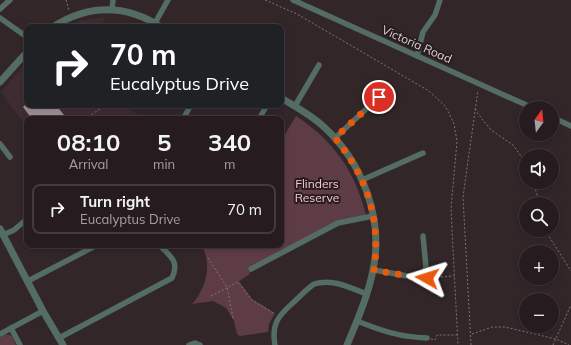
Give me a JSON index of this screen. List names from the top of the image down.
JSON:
{
  "streets": {
    "street": ["Victoria Road"]
  },
  "parks": ["Flinders Reserve"],
  "north": "top",
  "page": {
    "turn": ["70 m", "Eucalyptus Drive"],
    "map_buttons": ["+", "−"],
    "eta": [
      "08:10",
      "Arrival",
      "5",
      "min",
      "340",
      "m"
    ],
    "list": [
      {
        "name": "Turn right",
        "note": "Eucalyptus Drive",
        "value": "70 m"
      }
    ]
  }
}
